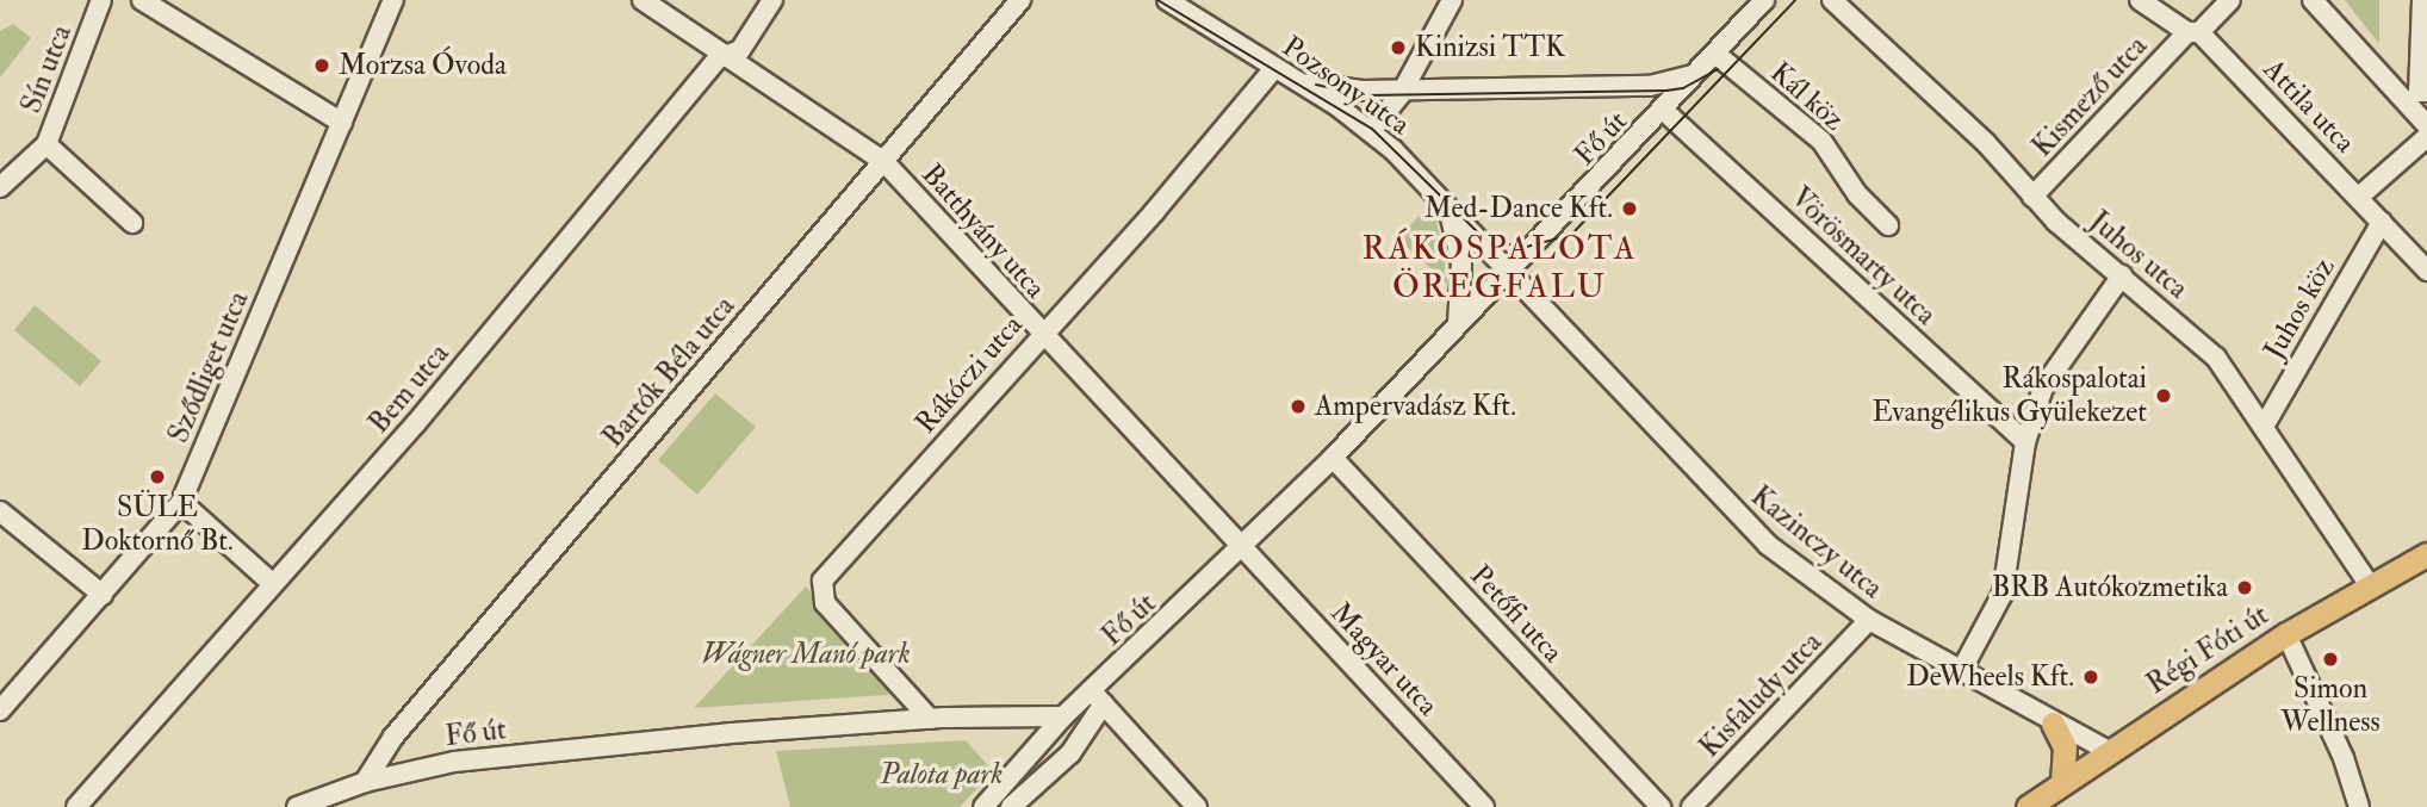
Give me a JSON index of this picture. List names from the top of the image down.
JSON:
{
  "streets": {
    "main road": ["Régi Fóti út"],
    "street": [
      "Sín utca",
      "Pozsony utca",
      "Kál köz",
      "Kismező utca",
      "Attila utca",
      "Fő út",
      "Batthyány utca",
      "Juhos utca",
      "Vörösmarty utca",
      "Juhos köz",
      "Sződliget utca",
      "Bartók Béla utca",
      "Rákóczi utca",
      "Bem utca",
      "Kazinczy utca",
      "Petőfi utca",
      "Magyar utca",
      "Kisfaludy utca"
    ]
  },
  "crossings": [
    ["Pozsony utca", "Fő út"],
    ["Pozsony utca", "Rákóczi utca"],
    ["Pozsony utca", "Kazinczy utca"],
    ["Kál köz", "Fő út"],
    ["Kismező utca", "Attila utca"],
    ["Kismező utca", "Juhos utca"],
    ["Attila utca", "Juhos köz"],
    ["Fő út", "Batthyány utca"],
    ["Fő út", "Vörösmarty utca"],
    ["Fő út", "Bartók Béla utca"],
    ["Fő út", "Rákóczi utca"],
    ["Fő út", "Kazinczy utca"],
    ["Fő út", "Petőfi utca"],
    ["Fő út", "Magyar utca"],
    ["Batthyány utca", "Bartók Béla utca"],
    ["Batthyány utca", "Rákóczi utca"],
    ["Batthyány utca", "Bem utca"],
    ["Batthyány utca", "Magyar utca"],
    ["Juhos utca", "Juhos köz"],
    ["Juhos utca", "Régi Fóti út"],
    ["Kazinczy utca", "Régi Fóti út"],
    ["Kazinczy utca", "Kisfaludy utca"]
  ],
  "districts": ["RÁKOSPALOTA ÖREGFALU"],
  "parks": ["Wágner Manó park", "Palota park"],
  "places": [
    "Kinizsi TTK",
    "Morzsa Óvoda",
    "Med-Dance Kft.",
    "Rákospalotai Evangélikus Gyülekezet",
    "Ampervadász Kft.",
    "SÜLE Doktornő Bt.",
    "BRB Autókozmetika",
    "Simon Wellness",
    "DeWheels Kft."
  ]
}
